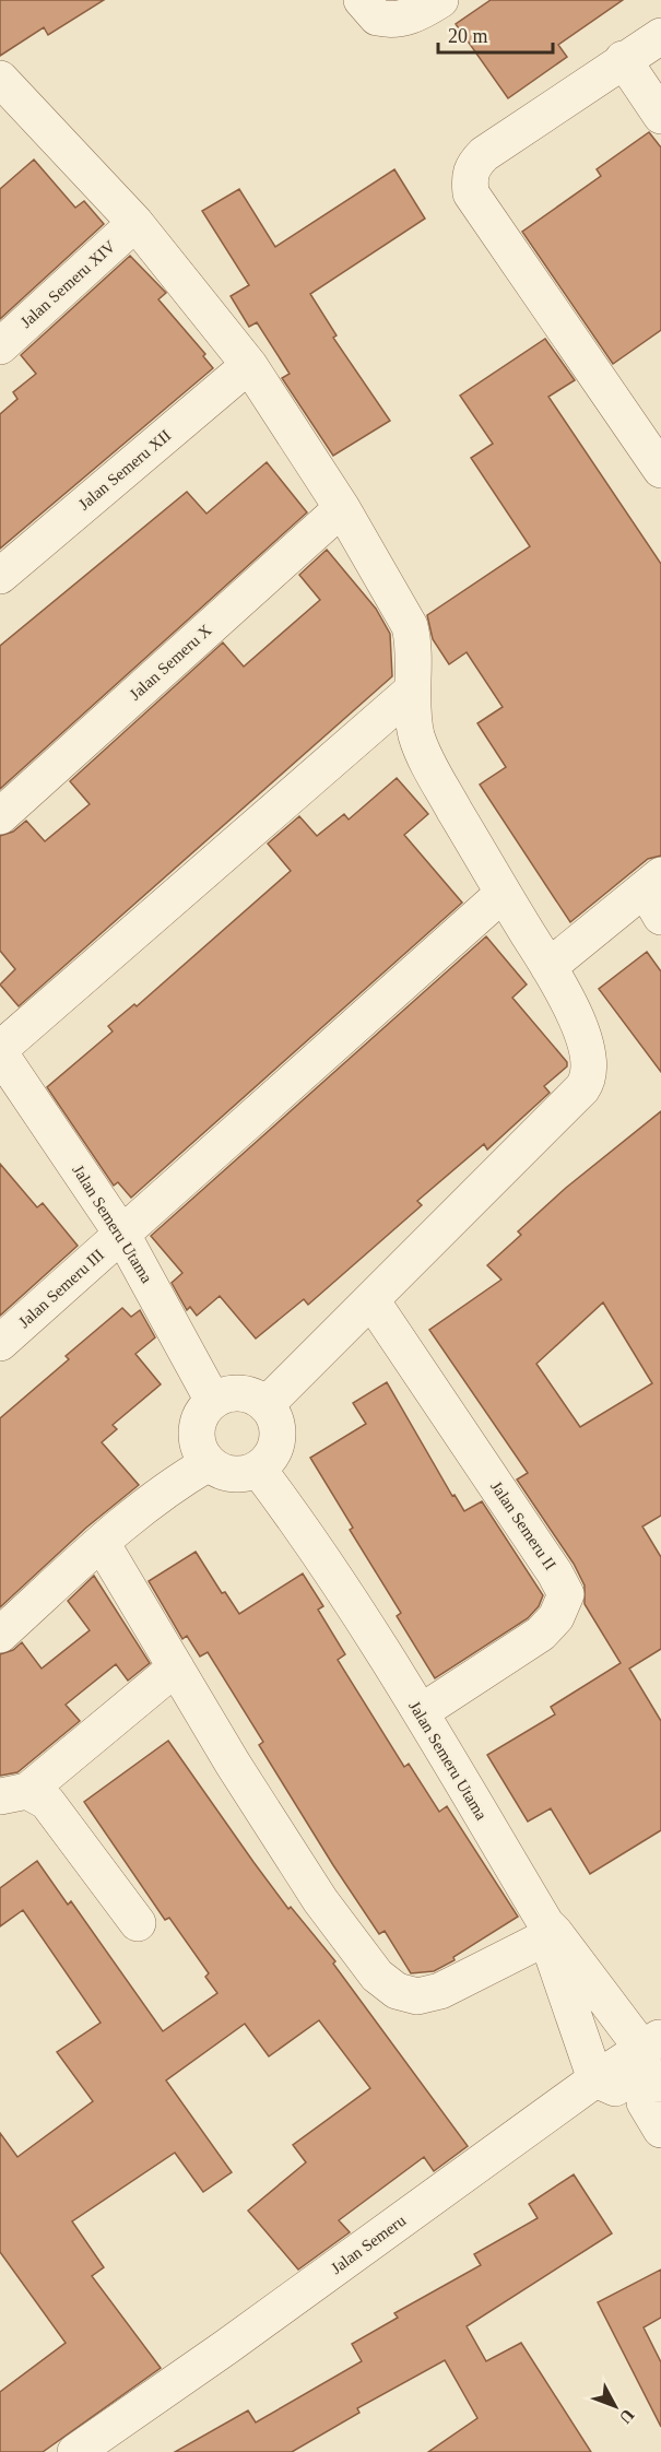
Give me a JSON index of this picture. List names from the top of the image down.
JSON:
{
  "streets": {
    "street": [
      "Jalan Semeru XIV",
      "Jalan Semeru XII",
      "Jalan Semeru X",
      "Jalan Semeru Utama",
      "Jalan Semeru III",
      "Jalan Semeru II",
      "Jalan Semeru"
    ]
  },
  "crossings": [
    ["Jalan Semeru Utama", "Jalan Semeru III"],
    ["Jalan Semeru Utama", "Jalan Semeru II"],
    ["Jalan Semeru Utama", "Jalan Semeru"]
  ],
  "scale_bar": "20 m",
  "north": "bottom right"
}
